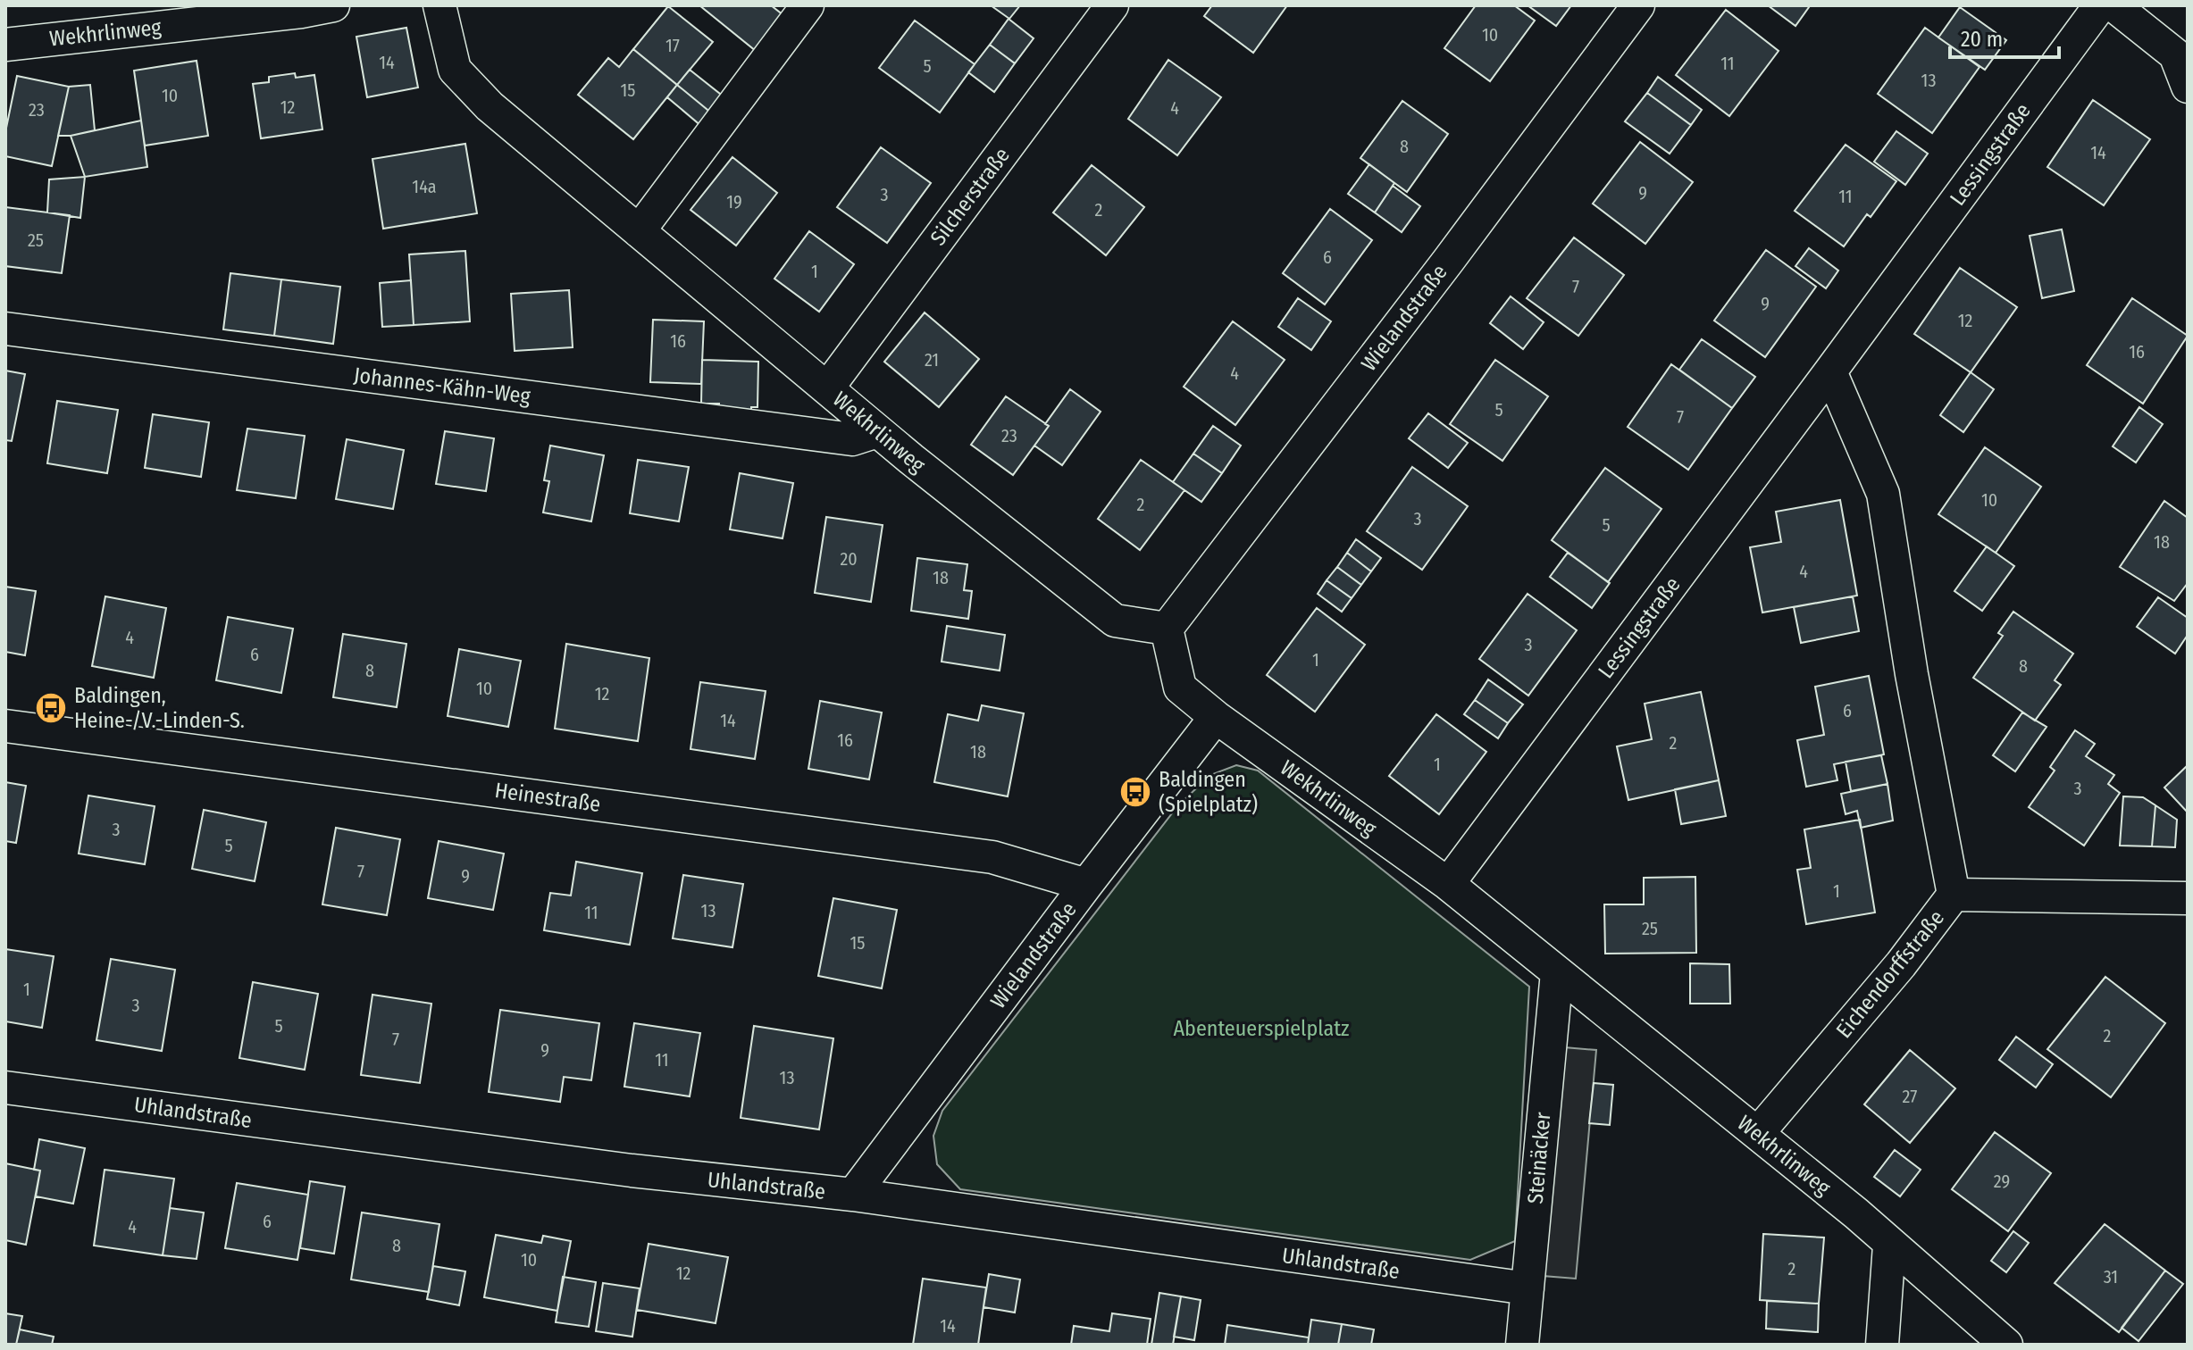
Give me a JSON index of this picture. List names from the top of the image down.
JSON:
{
  "streets": {
    "street": [
      "Wekhrlinweg",
      "Lessingstraße",
      "Silcherstraße",
      "Wielandstraße",
      "Johannes-Kähn-Weg",
      "Heinestraße",
      "Eichendorffstraße",
      "Uhlandstraße",
      "Steinäcker"
    ]
  },
  "crossings": [
    ["Wekhrlinweg", "Lessingstraße"],
    ["Wekhrlinweg", "Silcherstraße"],
    ["Wekhrlinweg", "Wielandstraße"],
    ["Wekhrlinweg", "Johannes-Kähn-Weg"],
    ["Wekhrlinweg", "Eichendorffstraße"],
    ["Wekhrlinweg", "Steinäcker"],
    ["Wielandstraße", "Heinestraße"],
    ["Wielandstraße", "Uhlandstraße"],
    ["Uhlandstraße", "Steinäcker"]
  ],
  "parks": ["Abenteuerspielplatz"],
  "places": {
    "bus stop": ["Baldingen, Heine-/V.-Linden-S.", "Baldingen (Spielplatz)"]
  },
  "house_numbers": [
    "10",
    "17",
    "14",
    "11",
    "5",
    "13",
    "15",
    "10",
    "12",
    "4",
    "23",
    "8",
    "14",
    "14a",
    "9",
    "3",
    "11",
    "19",
    "2",
    "25",
    "6",
    "1",
    "7",
    "9",
    "12",
    "16",
    "16",
    "21",
    "4",
    "5",
    "7",
    "23",
    "10",
    "2",
    "3",
    "5",
    "18",
    "20",
    "4",
    "18",
    "4",
    "3",
    "6",
    "1",
    "8",
    "8",
    "10",
    "12",
    "6",
    "14",
    "16",
    "2",
    "18",
    "1",
    "3",
    "3",
    "5",
    "7",
    "9",
    "1",
    "13",
    "11",
    "25",
    "15",
    "1",
    "3",
    "5",
    "2",
    "7",
    "9",
    "11",
    "13",
    "27",
    "29",
    "6",
    "4",
    "8",
    "10",
    "2",
    "12",
    "31",
    "14"
  ],
  "scale_bar": "20 m"
}
